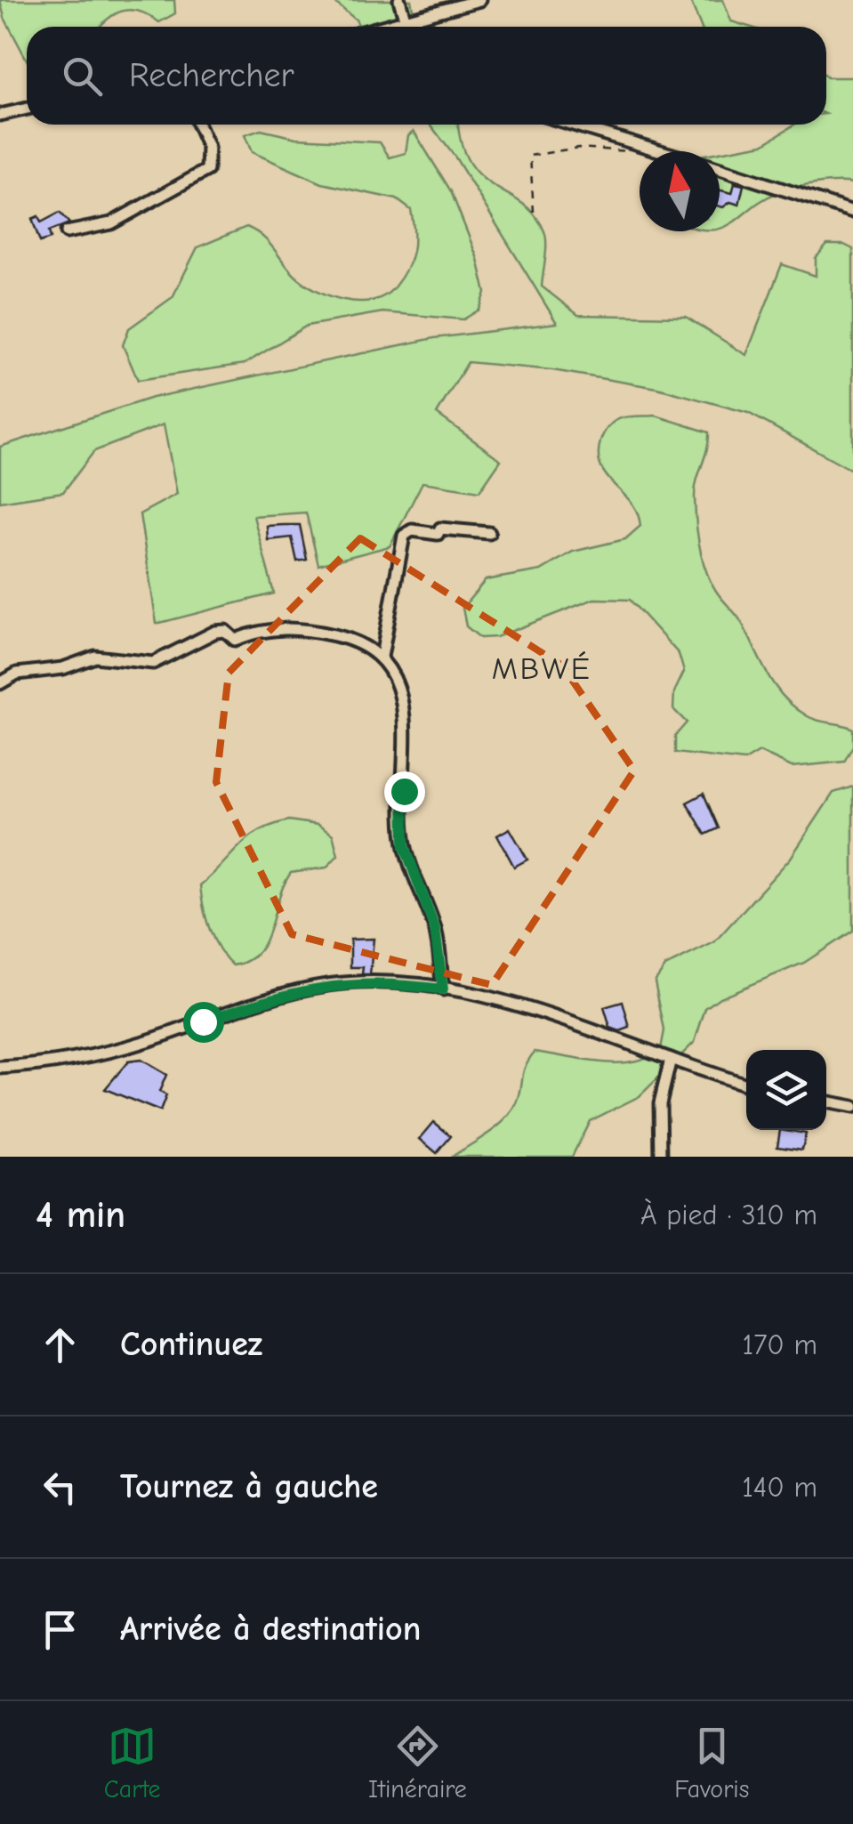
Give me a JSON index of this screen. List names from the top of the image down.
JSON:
{
  "districts": ["MBWÉ"],
  "north": "top",
  "page": {
    "search": "Rechercher",
    "heading": ["4 min", "À pied · 310 m"],
    "list": [
      ["Continuez", "170 m"],
      ["Tournez à gauche", "140 m"],
      "Arrivée à destination"
    ],
    "nav": ["Carte", "Itinéraire", "Favoris"]
  }
}
